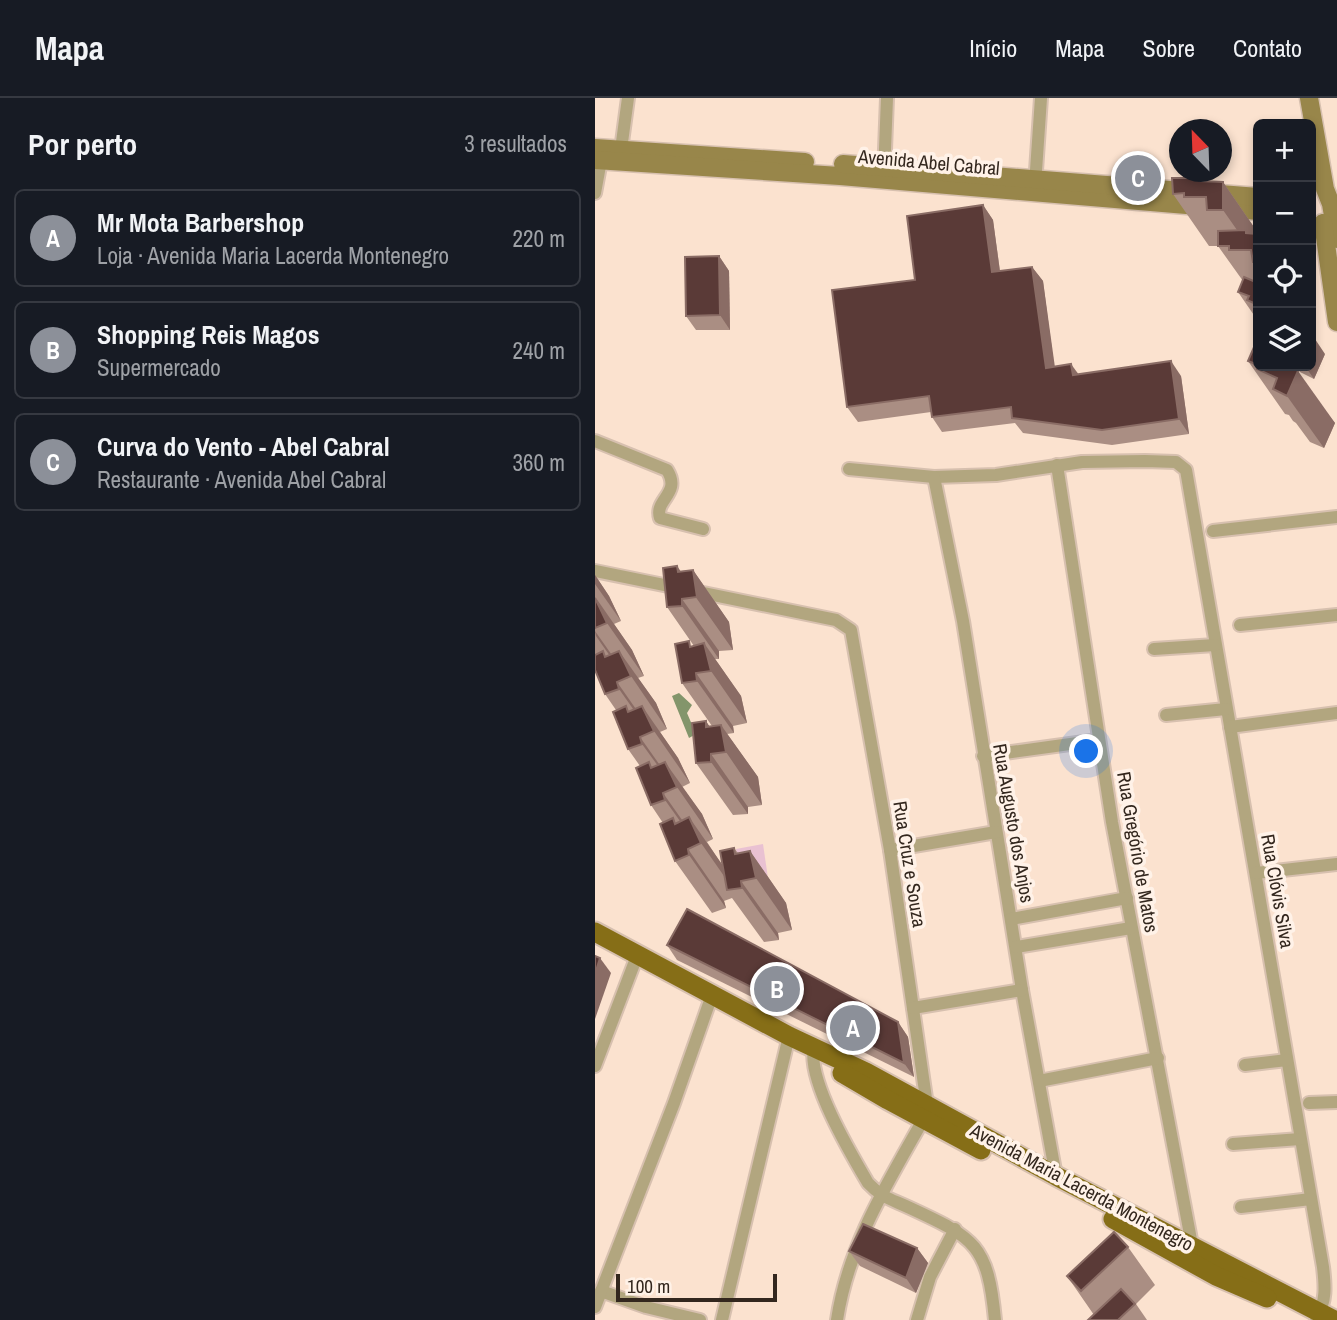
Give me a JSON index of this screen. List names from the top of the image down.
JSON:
{
  "streets": {
    "main road": ["Avenida Abel Cabral", "Avenida Maria Lacerda Montenegro"],
    "street": [
      "Rua Augusto dos Anjos",
      "Rua Gregório de Matos",
      "Rua Cruz e Souza",
      "Rua Clóvis Silva"
    ]
  },
  "crossings": [
    ["Rua Augusto dos Anjos", "Avenida Maria Lacerda Montenegro"],
    ["Rua Gregório de Matos", "Rua Clóvis Silva"],
    ["Rua Gregório de Matos", "Avenida Maria Lacerda Montenegro"],
    ["Rua Cruz e Souza", "Avenida Maria Lacerda Montenegro"],
    ["Rua Clóvis Silva", "Avenida Maria Lacerda Montenegro"]
  ],
  "scale_bar": "100 m",
  "north": "top left",
  "page": {
    "header": "Mapa",
    "nav": [
      "Início",
      "Mapa",
      "Sobre",
      "Contato"
    ],
    "heading": ["Por perto", "3 resultados"],
    "map_buttons": ["+", "−"],
    "pins": ["C", "B", "A"],
    "list": [
      {
        "mark": "A",
        "name": "Mr Mota Barbershop",
        "note": "Loja · Avenida Maria Lacerda Montenegro",
        "value": "220 m"
      },
      {
        "mark": "B",
        "name": "Shopping Reis Magos",
        "note": "Supermercado",
        "value": "240 m"
      },
      {
        "mark": "C",
        "name": "Curva do Vento - Abel Cabral",
        "note": "Restaurante · Avenida Abel Cabral",
        "value": "360 m"
      }
    ],
    "scale": "100 m"
  }
}
